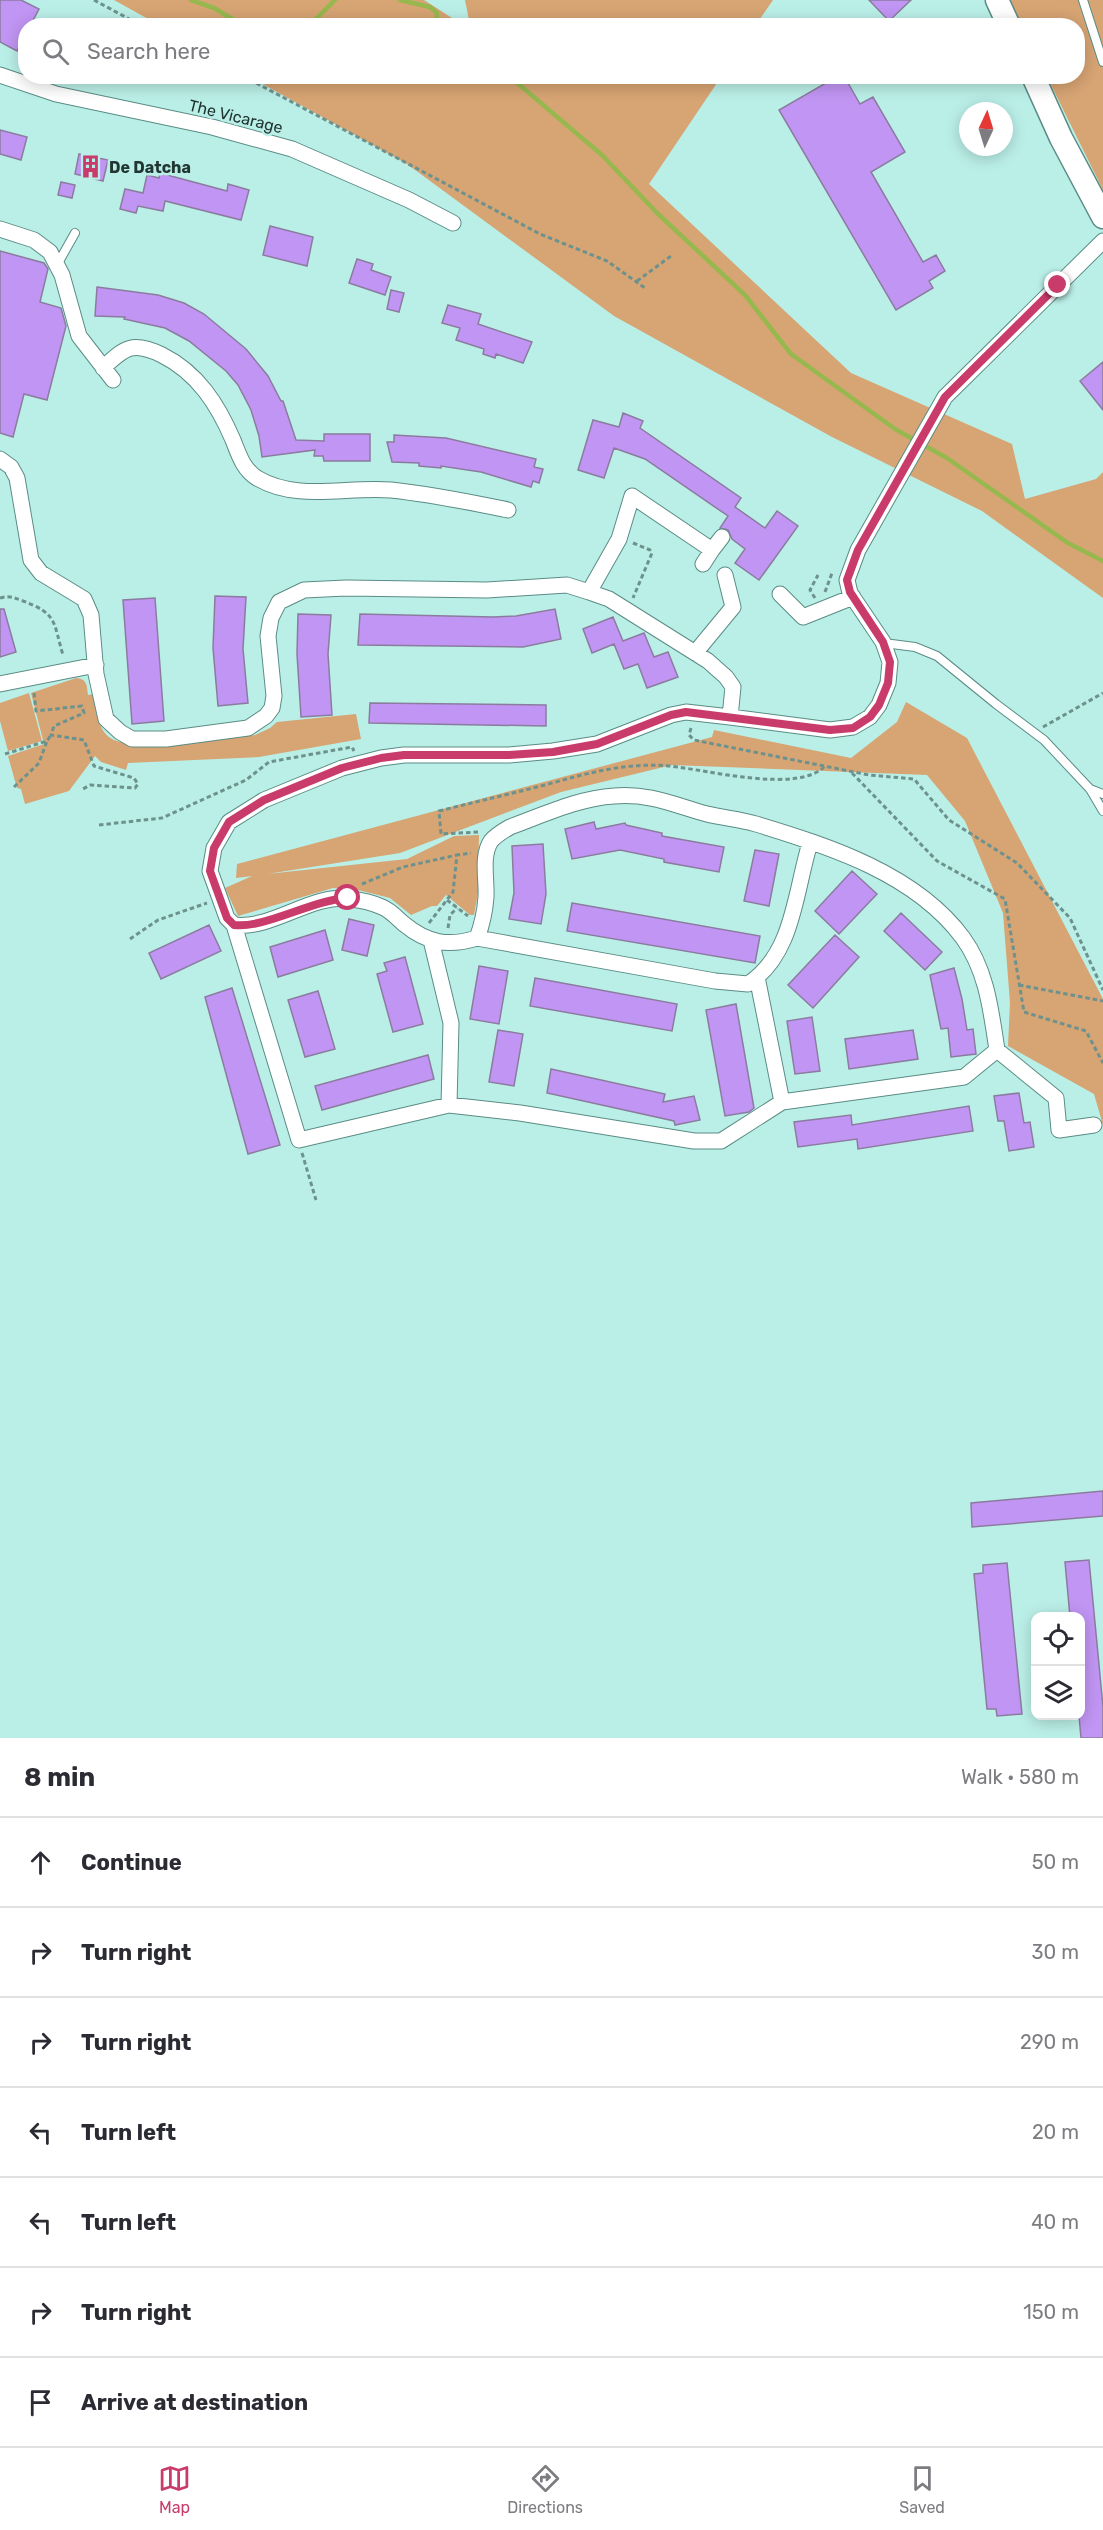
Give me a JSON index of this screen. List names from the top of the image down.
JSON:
{
  "streets": {
    "street": ["The Vicarage"]
  },
  "places": {
    "building": ["De Datcha"]
  },
  "north": "top",
  "page": {
    "search": "Search here",
    "heading": ["8 min", "Walk · 580 m"],
    "list": [
      ["Continue", "50 m"],
      ["Turn right", "30 m"],
      ["Turn right", "290 m"],
      ["Turn left", "20 m"],
      ["Turn left", "40 m"],
      ["Turn right", "150 m"],
      "Arrive at destination"
    ],
    "nav": ["Map", "Directions", "Saved"]
  }
}
